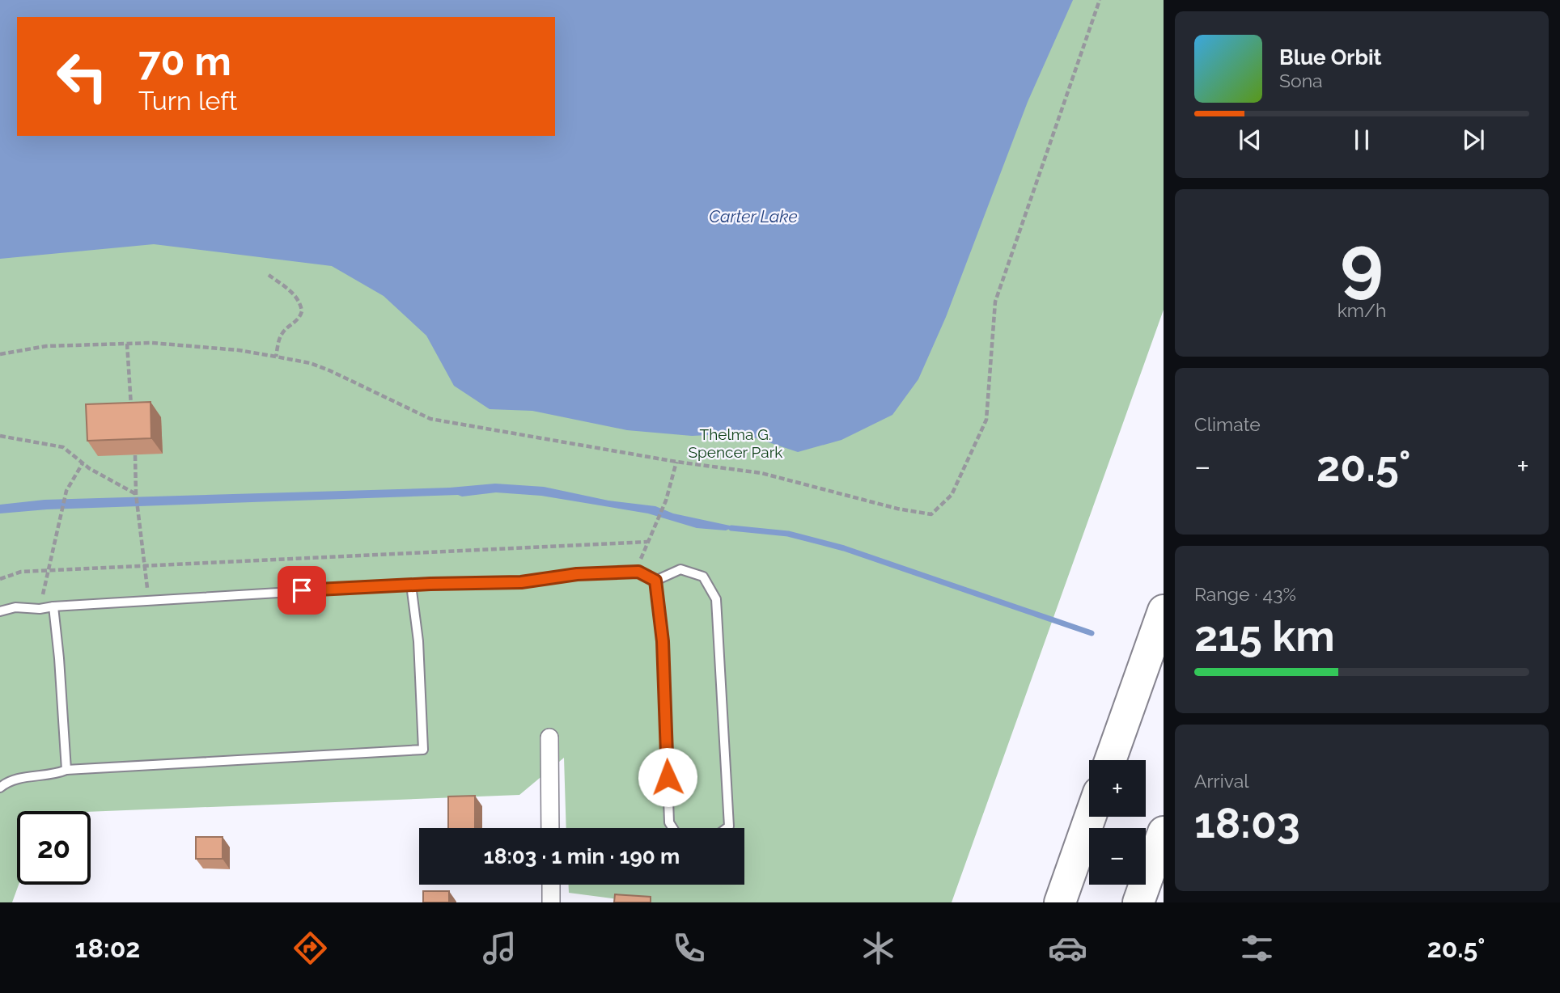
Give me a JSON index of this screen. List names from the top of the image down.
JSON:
{
  "water": ["Carter Lake"],
  "parks": ["Thelma G. Spencer Park"],
  "page": {
    "turn": ["70 m", "Turn left"],
    "song": ["Blue Orbit", "Sona"],
    "tile": [
      ["9", "km/h"],
      "Climate",
      ["Range · 43%", "215 km"],
      ["Arrival", "18:03"]
    ],
    "heat": ["−", "20.5°", "+"],
    "map_buttons": ["+", "−"],
    "limit": "20",
    "trip": "18:03 · 1 min · 190 m",
    "tabs": ["18:02", "20.5°"]
  }
}
